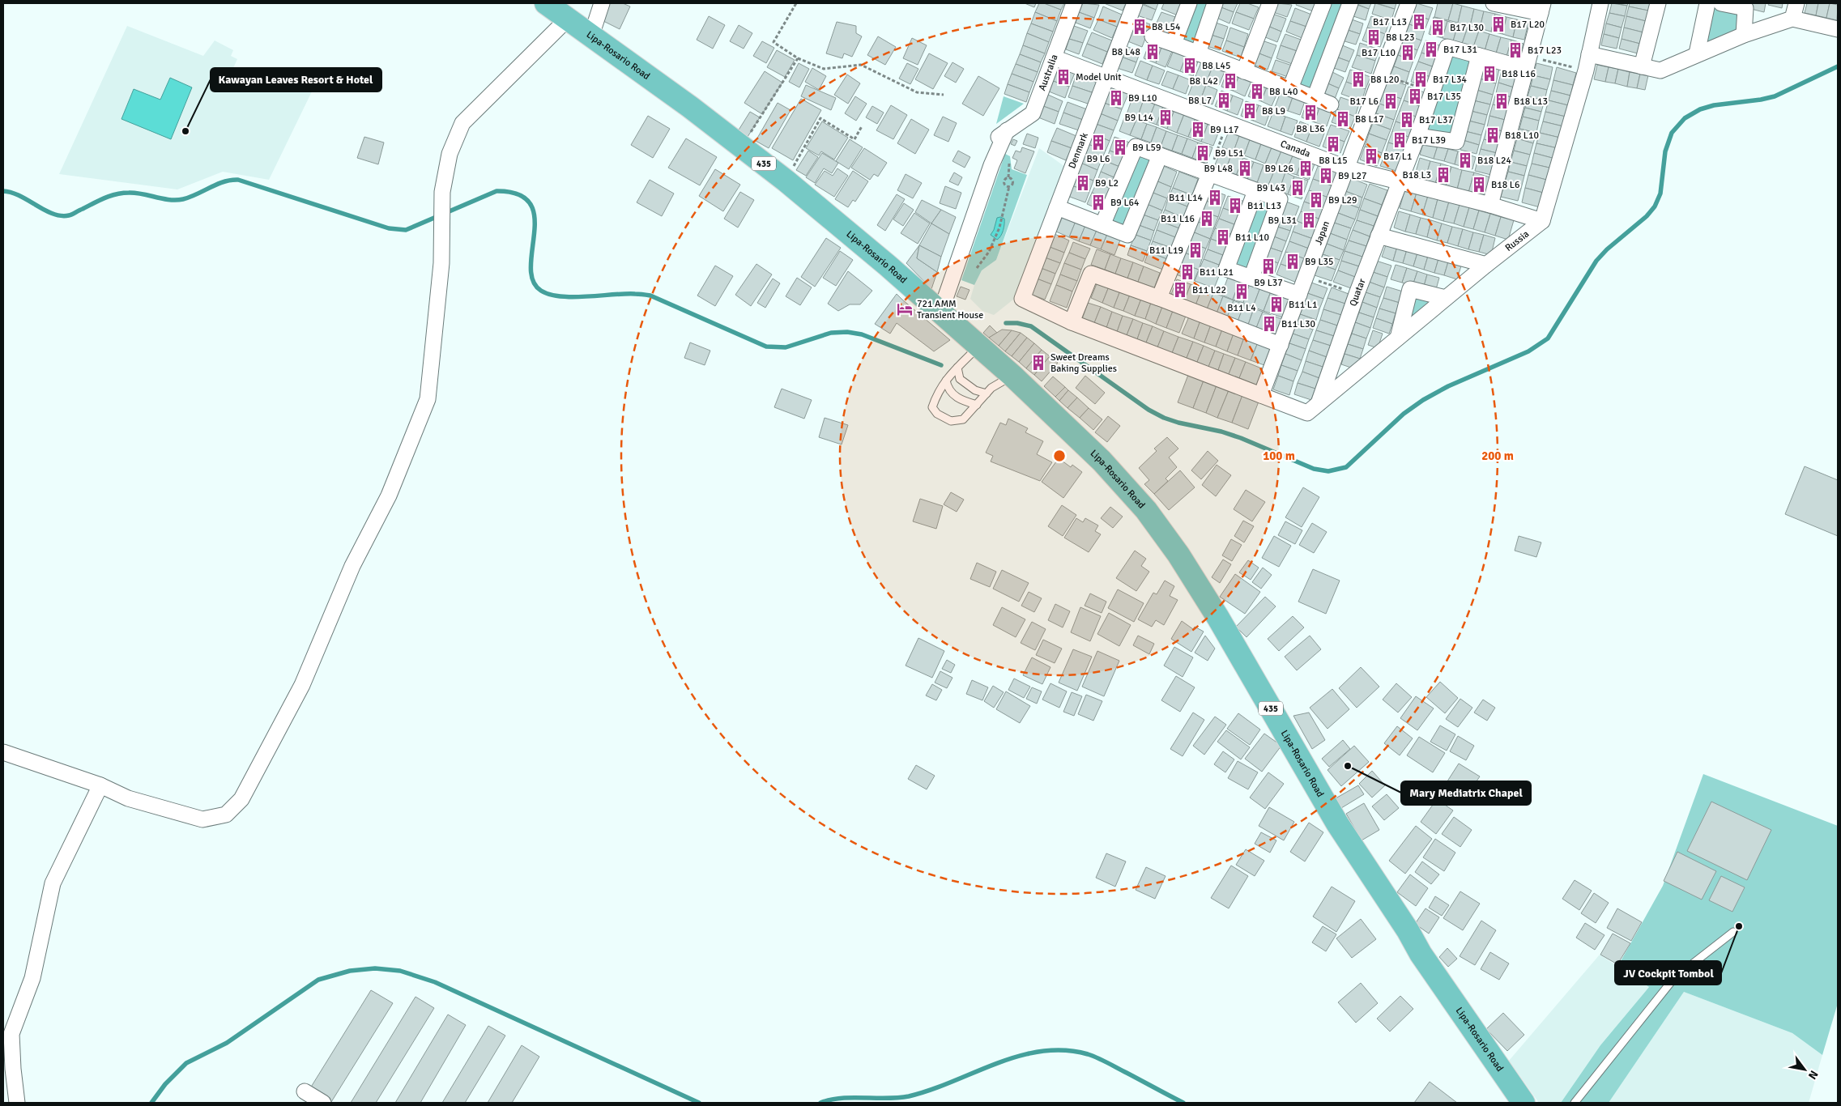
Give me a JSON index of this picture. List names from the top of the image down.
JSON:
{
  "streets": {
    "main road": ["Lipa-Rosario Road", "435"],
    "street": [
      "Australia",
      "Canada",
      "Denmark",
      "Japan",
      "Russia",
      "Quatar"
    ]
  },
  "crossings": [
    ["Lipa-Rosario Road", "Australia"],
    ["Australia", "Canada"],
    ["Canada", "Denmark"],
    ["Canada", "Japan"],
    ["Canada", "Russia"],
    ["Canada", "Quatar"],
    ["Japan", "Russia"],
    ["Russia", "Quatar"]
  ],
  "places": {
    "building": [
      "B17 L13",
      "B17 L20",
      "B8 L54",
      "B17 L30",
      "B8 L23",
      "B17 L31",
      "B17 L23",
      "B8 L48",
      "B17 L10",
      "B8 L45",
      "B18 L16",
      "Model Unit",
      "B8 L20",
      "B17 L34",
      "B8 L42",
      "B8 L40",
      "B17 L35",
      "B9 L10",
      "B8 L7",
      "B17 L6",
      "B18 L13",
      "B8 L9",
      "B8 L36",
      "B9 L14",
      "B8 L17",
      "B17 L37",
      "B9 L17",
      "B18 L10",
      "B17 L39",
      "B9 L6",
      "B8 L15",
      "B9 L59",
      "B9 L51",
      "B17 L1",
      "B18 L24",
      "B9 L48",
      "B9 L26",
      "B18 L3",
      "B9 L27",
      "B9 L2",
      "B18 L6",
      "B9 L43",
      "B11 L14",
      "B9 L29",
      "B9 L64",
      "B11 L13",
      "B11 L16",
      "B9 L31",
      "B11 L10",
      "B11 L19",
      "B9 L35",
      "B9 L37",
      "B11 L21",
      "B11 L22",
      "B11 L4",
      "B11 L1",
      "B11 L30",
      "Sweet Dreams Baking Supplies"
    ],
    "other": ["Kawayan Leaves Resort & Hotel", "Mary Mediatrix Chapel", "JV Cockpit Tombol"],
    "hotel": ["721 AMM Transient House"]
  },
  "north": "bottom right",
  "rings": ["100 m", "200 m"]
}
